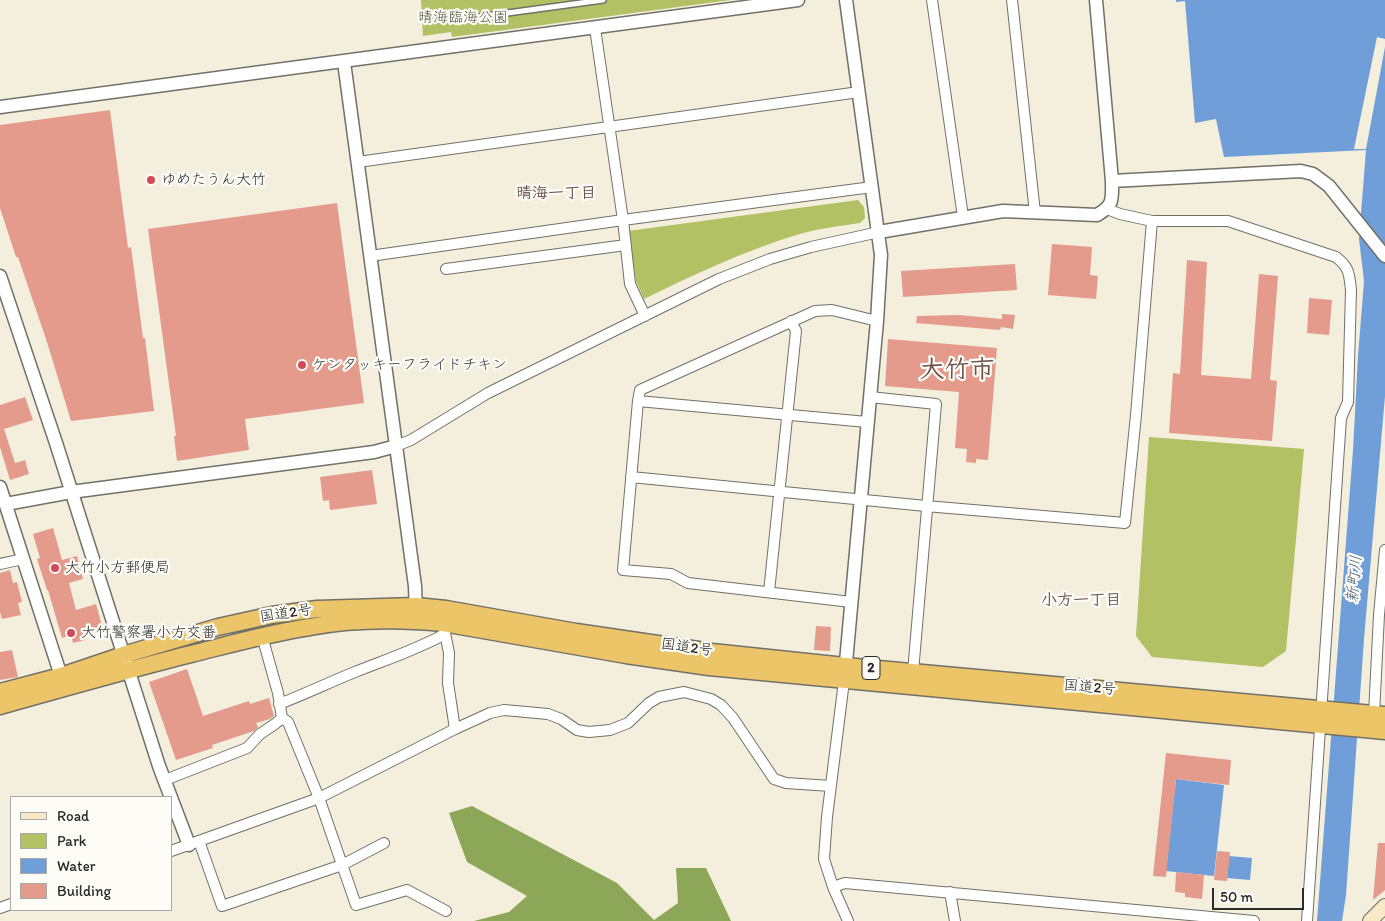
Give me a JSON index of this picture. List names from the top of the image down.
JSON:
{
  "streets": {
    "highway": ["国道2号", "2"]
  },
  "districts": ["晴海一丁目", "大竹市", "小方一丁目"],
  "water": ["新町川"],
  "parks": ["晴海臨海公園"],
  "places": [
    "ゆめたうん大竹",
    "ケンタッキーフライドチキン",
    "大竹小方郵便局",
    "大竹警察署小方交番"
  ],
  "legend": [
    "Road",
    "Park",
    "Water",
    "Building"
  ],
  "scale_bar": "50 m"
}
